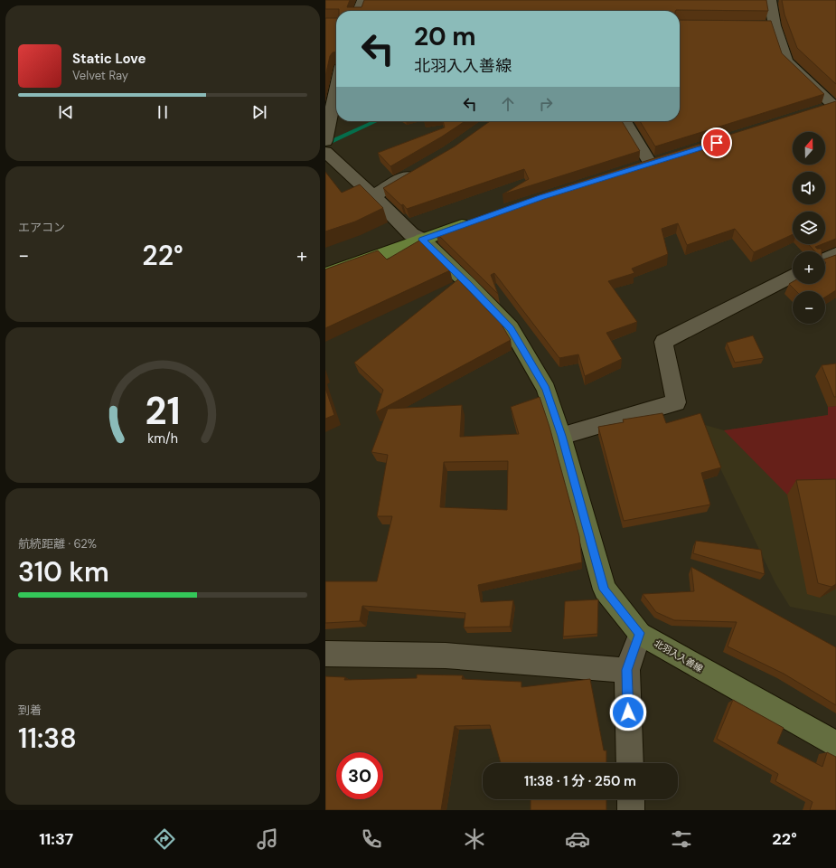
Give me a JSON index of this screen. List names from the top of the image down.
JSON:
{
  "streets": {
    "main road": ["北羽入入善線"]
  },
  "north": "top",
  "page": {
    "turn": ["20 m", "北羽入入善線"],
    "song": ["Static Love", "Velvet Ray"],
    "map_buttons": ["+", "−"],
    "tile": [
      "エアコン",
      ["航続距離 · 62%", "310 km"],
      ["到着", "11:38"]
    ],
    "heat": ["−", "22°", "+"],
    "limit": "30",
    "trip": "11:38 · 1 分 · 250 m",
    "tabs": ["11:37", "22°"],
    "gauge": ["21", "km/h"]
  }
}
